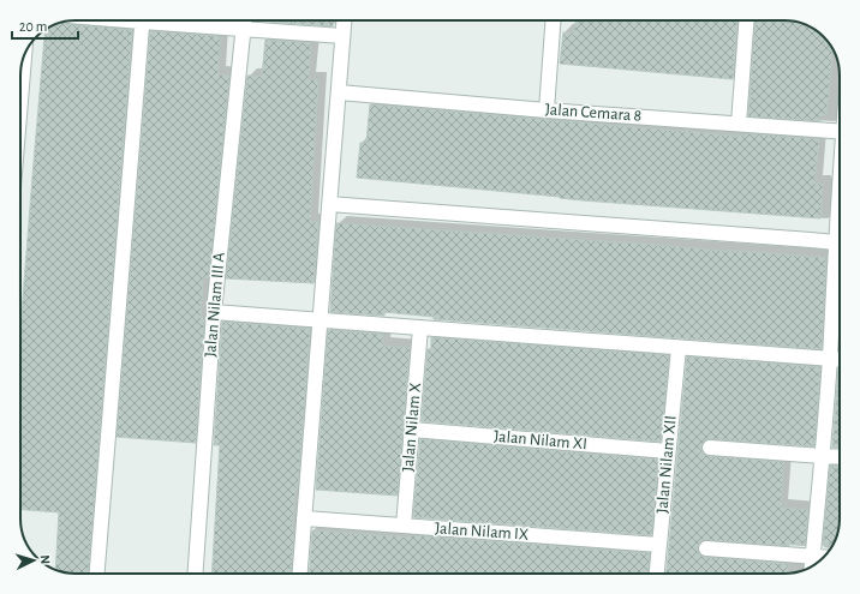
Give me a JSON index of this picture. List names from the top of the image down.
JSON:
{
  "streets": {
    "street": [
      "Jalan Cemara 8",
      "Jalan Nilam III A",
      "Jalan Nilam X",
      "Jalan Nilam XI",
      "Jalan Nilam XII",
      "Jalan Nilam IX"
    ]
  },
  "crossings": [
    ["Jalan Nilam X", "Jalan Nilam XI"],
    ["Jalan Nilam X", "Jalan Nilam IX"],
    ["Jalan Nilam XI", "Jalan Nilam XII"],
    ["Jalan Nilam XII", "Jalan Nilam IX"]
  ],
  "scale_bar": "20 m",
  "north": "right"
}
